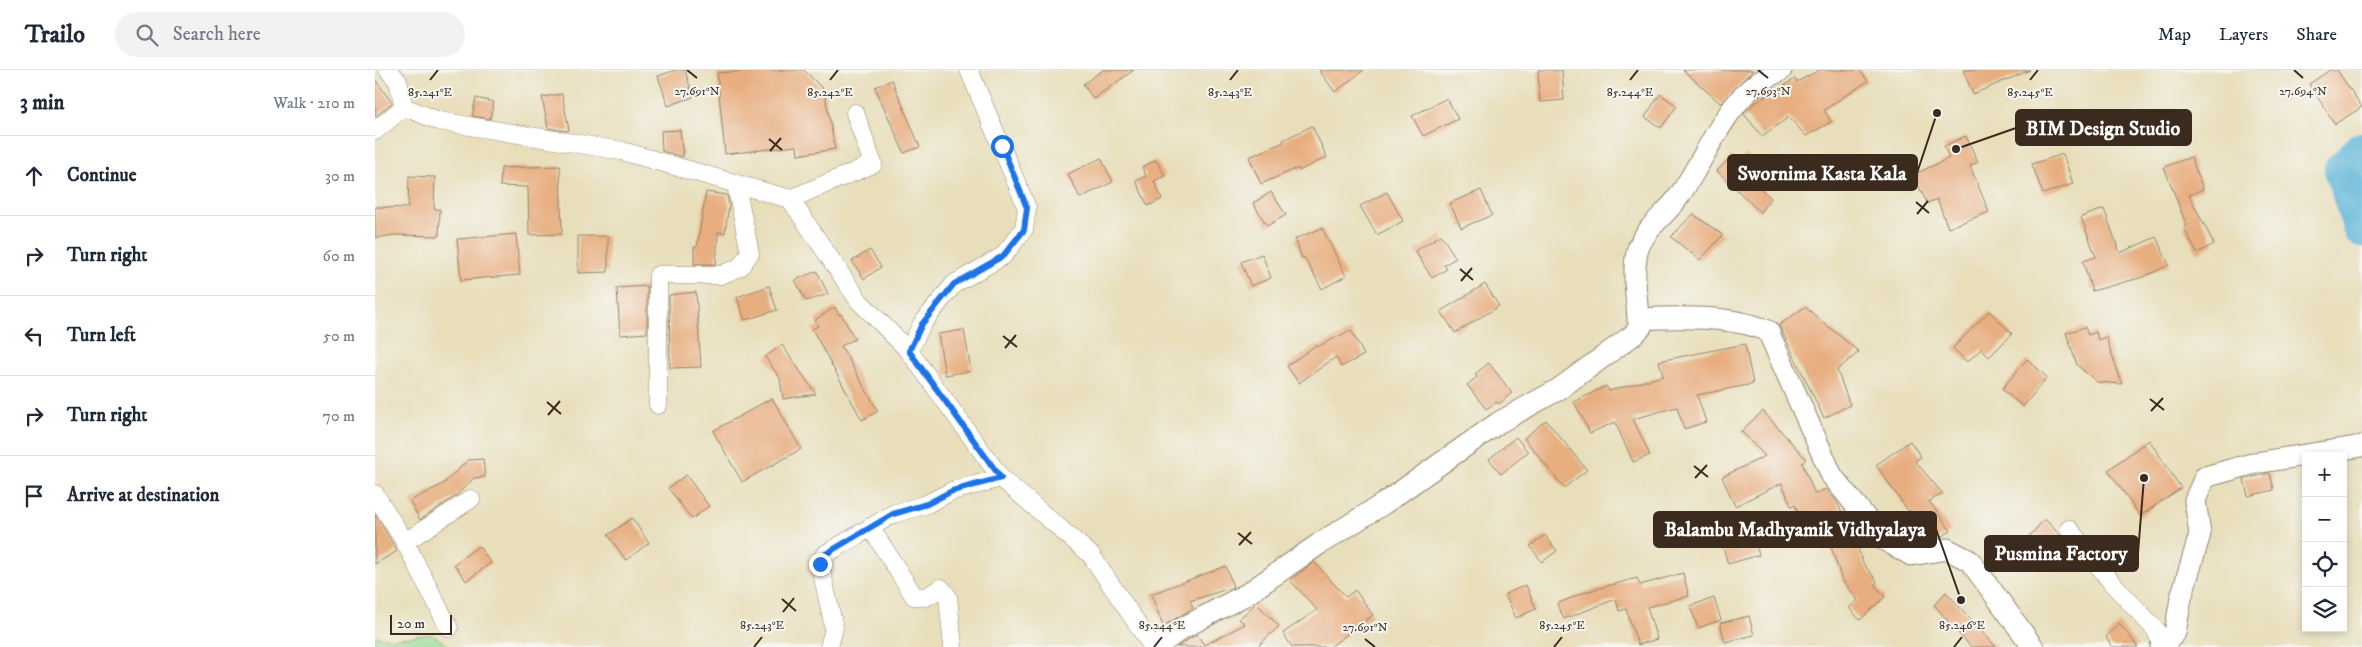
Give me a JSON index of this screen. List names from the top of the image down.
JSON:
{
  "places": [
    "Swornima Kasta Kala",
    "BIM Design Studio",
    "Pusmina Factory",
    "Balambu Madhyamik Vidhyalaya"
  ],
  "scale_bar": "20 m",
  "page": {
    "header": "Trailo",
    "search": "Search here",
    "nav": ["Map", "Layers", "Share"],
    "heading": ["3 min", "Walk · 210 m"],
    "list": [
      ["Continue", "30 m"],
      ["Turn right", "60 m"],
      ["Turn left", "50 m"],
      ["Turn right", "70 m"],
      "Arrive at destination"
    ],
    "map_buttons": ["+", "−"],
    "scale": "20 m"
  },
  "coordinates": [
    "27.694°N",
    "27.691°N",
    "27.693°N",
    "85.241°E",
    "85.242°E",
    "85.243°E",
    "85.244°E",
    "85.245°E",
    "85.246°E"
  ]
}
